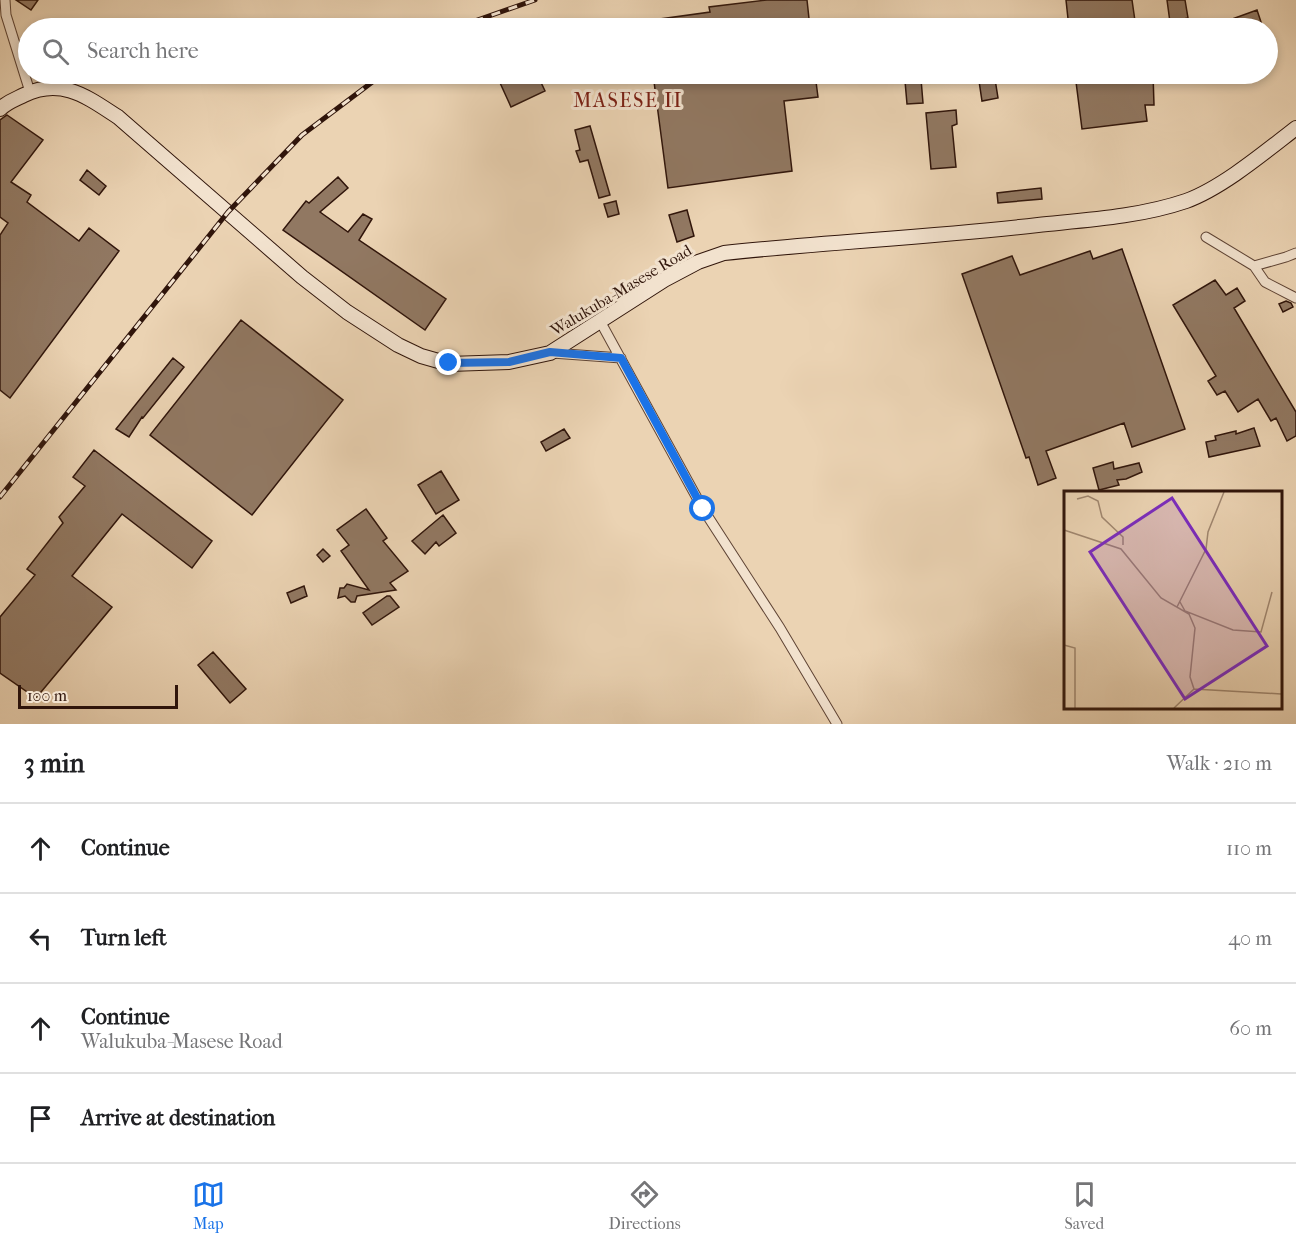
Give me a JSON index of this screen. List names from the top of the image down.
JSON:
{
  "streets": {
    "street": ["Walukuba-Masese Road"]
  },
  "districts": ["MASESE II"],
  "scale_bar": "100 m",
  "page": {
    "search": "Search here",
    "scale": "100 m",
    "heading": ["3 min", "Walk · 210 m"],
    "list": [
      ["Continue", "110 m"],
      ["Turn left", "40 m"],
      ["Continue", "Walukuba-Masese Road", "60 m"],
      "Arrive at destination"
    ],
    "nav": ["Map", "Directions", "Saved"]
  }
}
